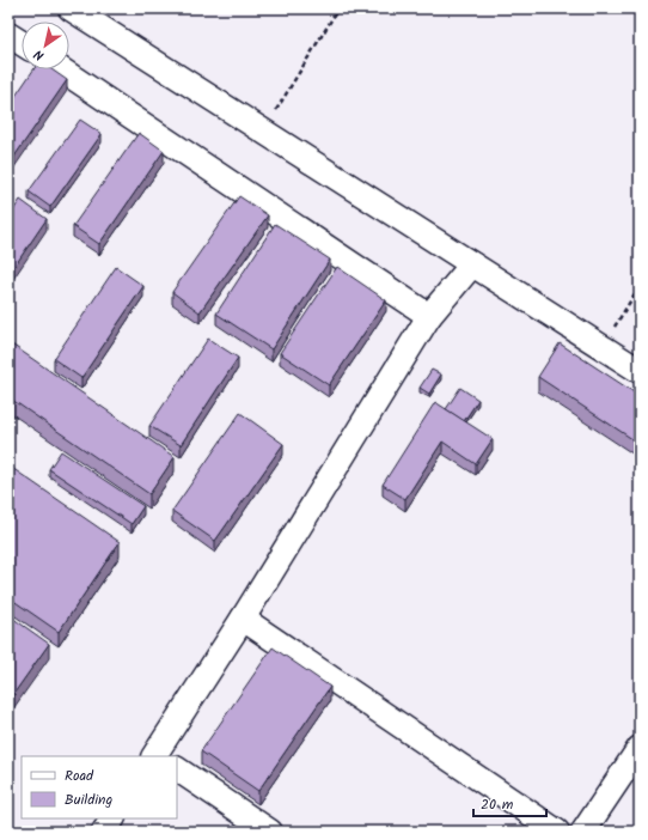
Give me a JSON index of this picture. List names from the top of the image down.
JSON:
{
  "legend": ["Road", "Building"],
  "scale_bar": "20 m",
  "north": "bottom left"
}
